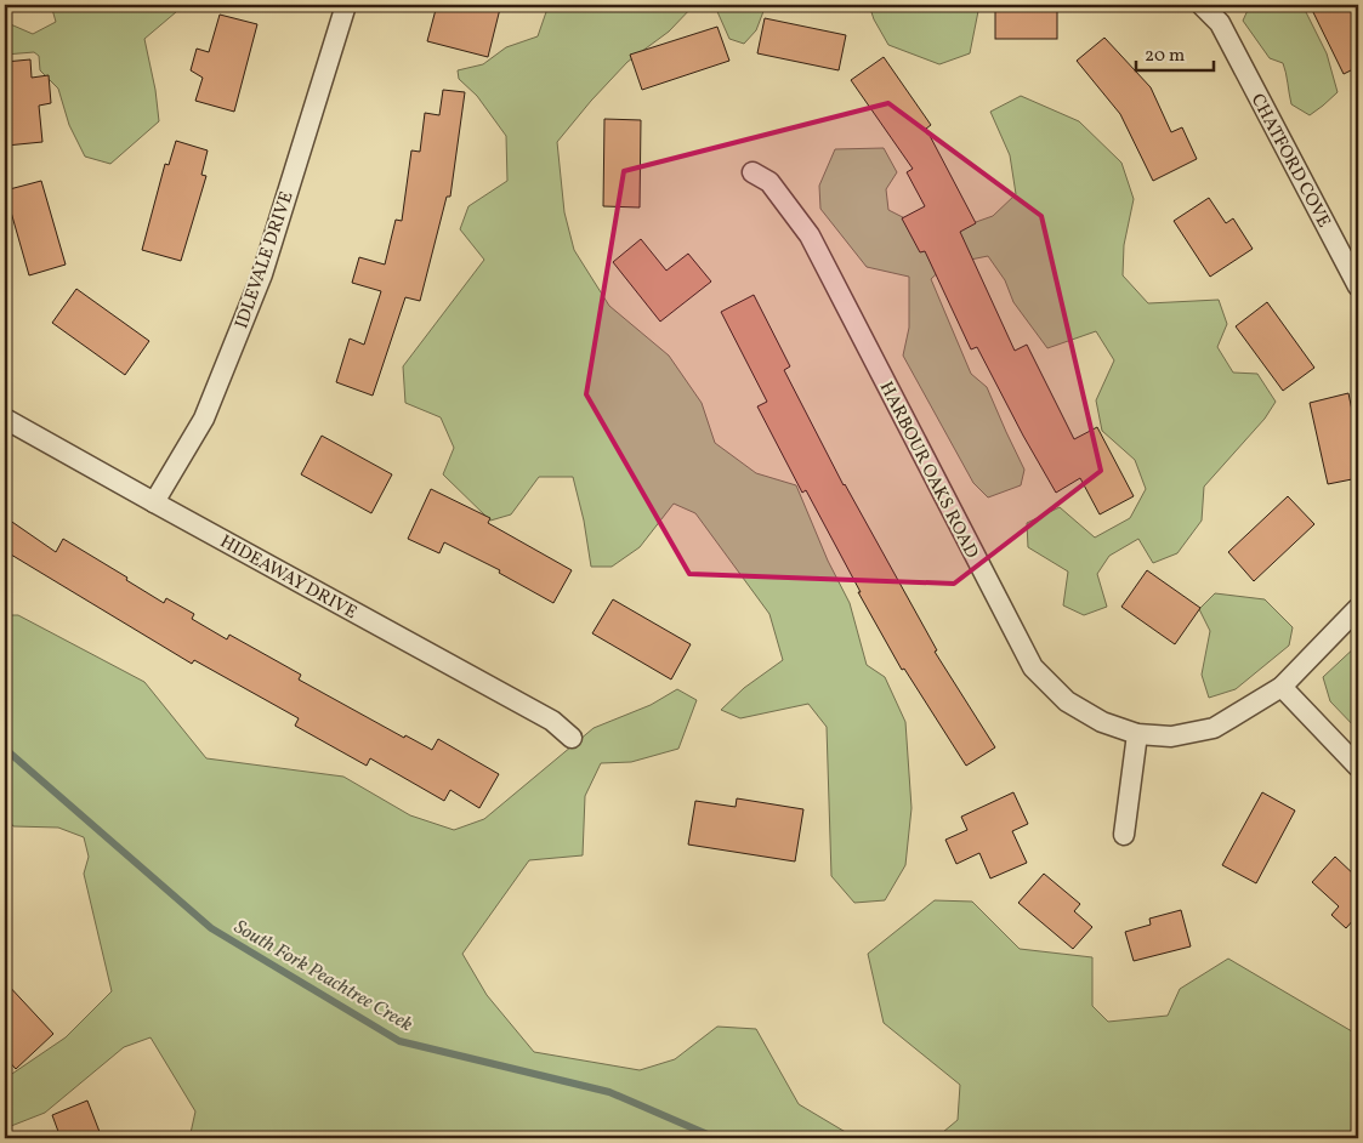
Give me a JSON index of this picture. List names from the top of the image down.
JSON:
{
  "streets": {
    "street": [
      "CHATFORD COVE",
      "IDLEVALE DRIVE",
      "HARBOUR OAKS ROAD",
      "HIDEAWAY DRIVE"
    ]
  },
  "crossings": [
    ["IDLEVALE DRIVE", "HIDEAWAY DRIVE"]
  ],
  "water": ["South Fork Peachtree Creek"],
  "scale_bar": "20 m"
}
